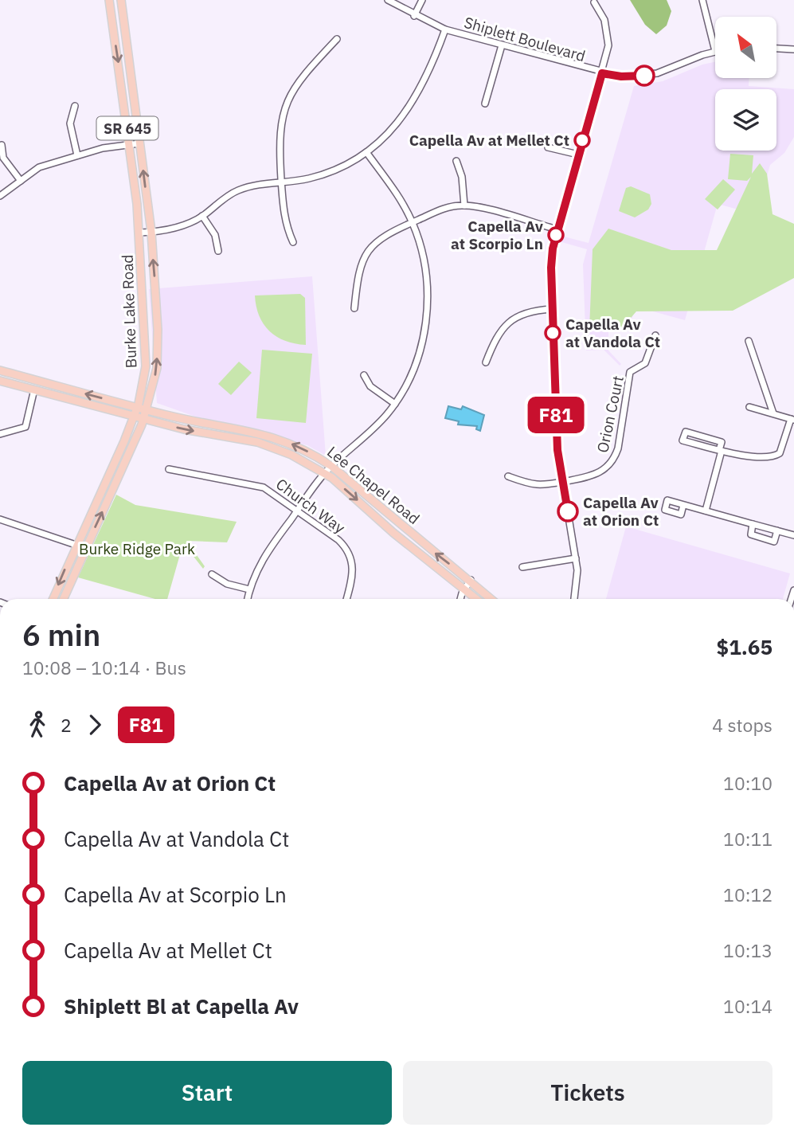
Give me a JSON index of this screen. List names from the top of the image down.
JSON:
{
  "streets": {
    "main road": ["SR 645", "Burke Lake Road", "Lee Chapel Road"],
    "street": ["Shiplett Boulevard", "Orion Court", "Church Way"]
  },
  "crossings": [
    ["Burke Lake Road", "Lee Chapel Road"]
  ],
  "parks": ["Burke Ridge Park"],
  "places": [
    "Capella Av at Mellet Ct",
    "Capella Av at Scorpio Ln",
    "Capella Av at Vandola Ct",
    "Capella Av at Orion Ct"
  ],
  "lines": ["bus line F81"],
  "north": "top left",
  "page": {
    "on_map": "F81",
    "heading": ["6 min", "10:08 – 10:14 · Bus", "$1.65"],
    "legs": ["2", "F81", "4 stops"],
    "list": [
      {
        "name": "Capella Av at Orion Ct",
        "value": "10:10"
      },
      {
        "name": "Capella Av at Vandola Ct",
        "value": "10:11"
      },
      {
        "name": "Capella Av at Scorpio Ln",
        "value": "10:12"
      },
      {
        "name": "Capella Av at Mellet Ct",
        "value": "10:13"
      },
      {
        "name": "Shiplett Bl at Capella Av",
        "value": "10:14"
      }
    ],
    "buttons": ["Start", "Tickets"]
  }
}
